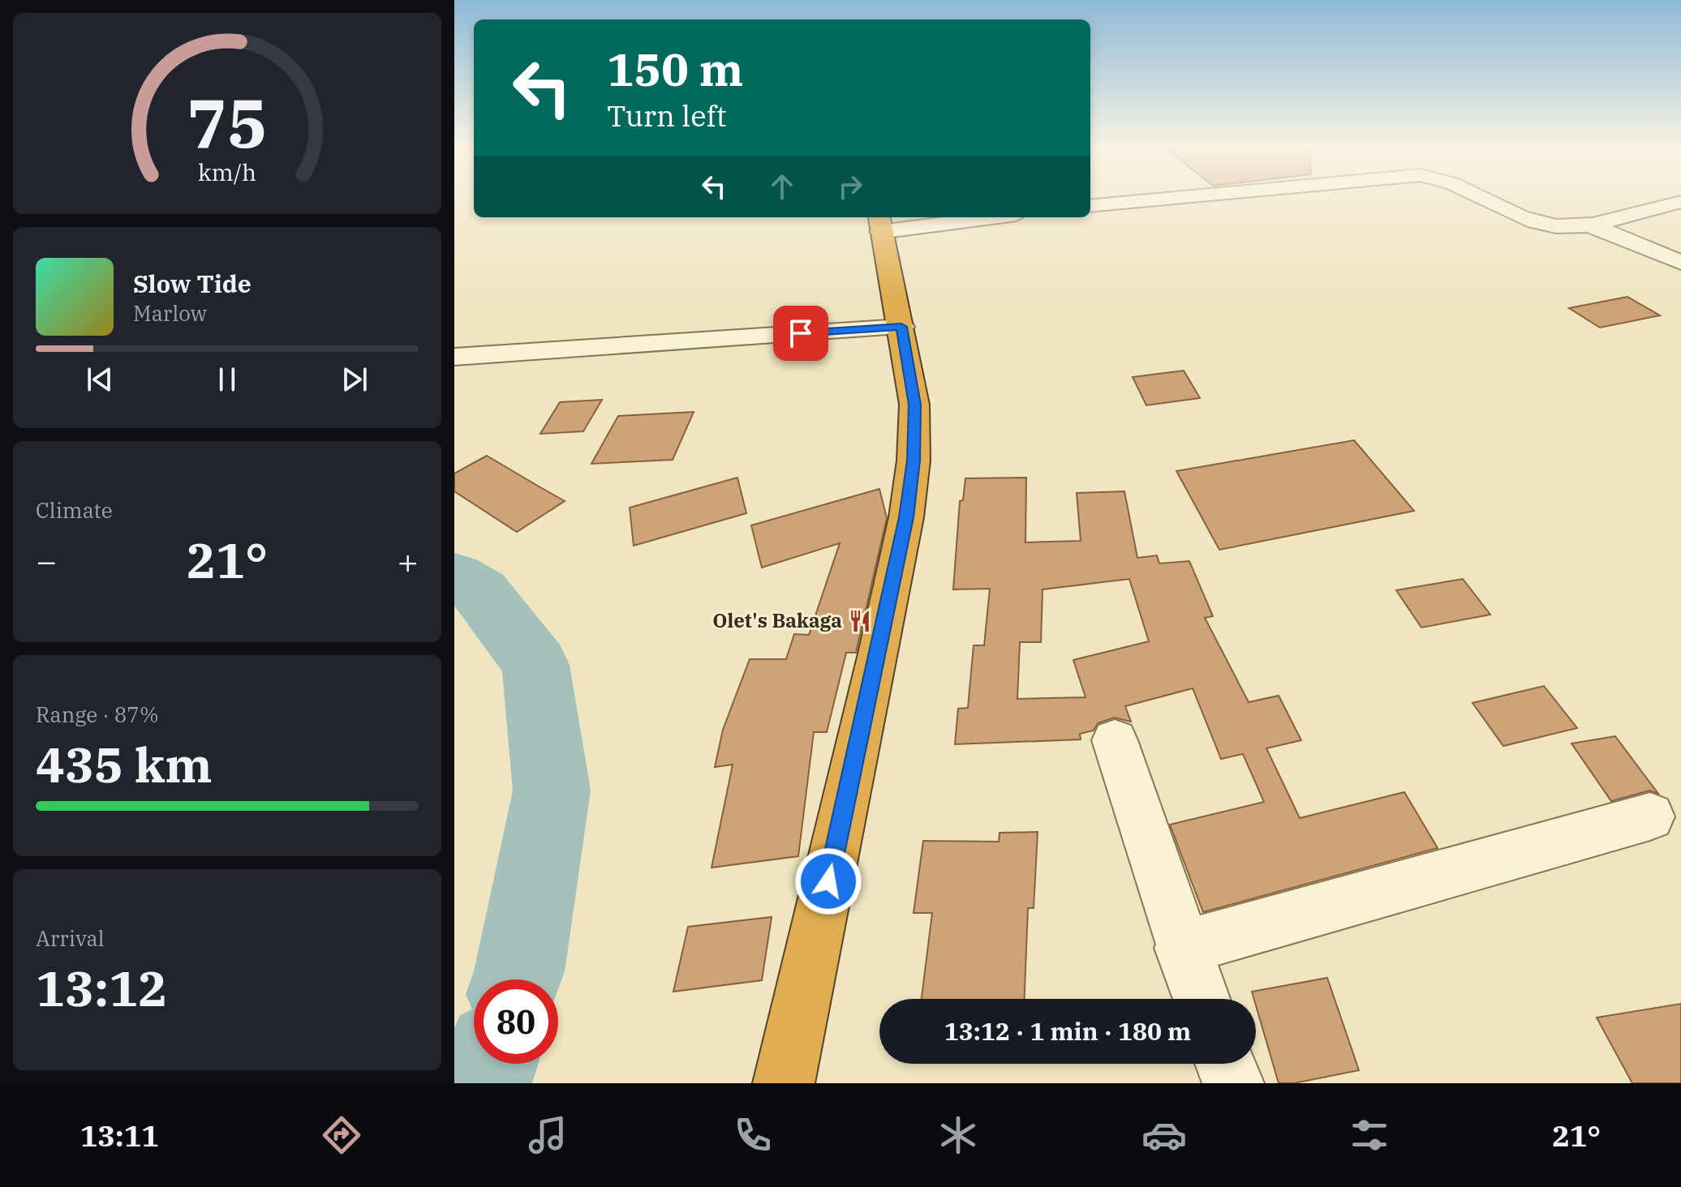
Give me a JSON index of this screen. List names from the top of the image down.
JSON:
{
  "places": {
    "restaurant": ["Olet's Bakaga"]
  },
  "page": {
    "turn": ["150 m", "Turn left"],
    "song": ["Slow Tide", "Marlow"],
    "tile": [
      "Climate",
      ["Range · 87%", "435 km"],
      ["Arrival", "13:12"]
    ],
    "heat": ["−", "21°", "+"],
    "limit": "80",
    "trip": "13:12 · 1 min · 180 m",
    "tabs": ["13:11", "21°"],
    "gauge": ["75", "km/h"]
  }
}
